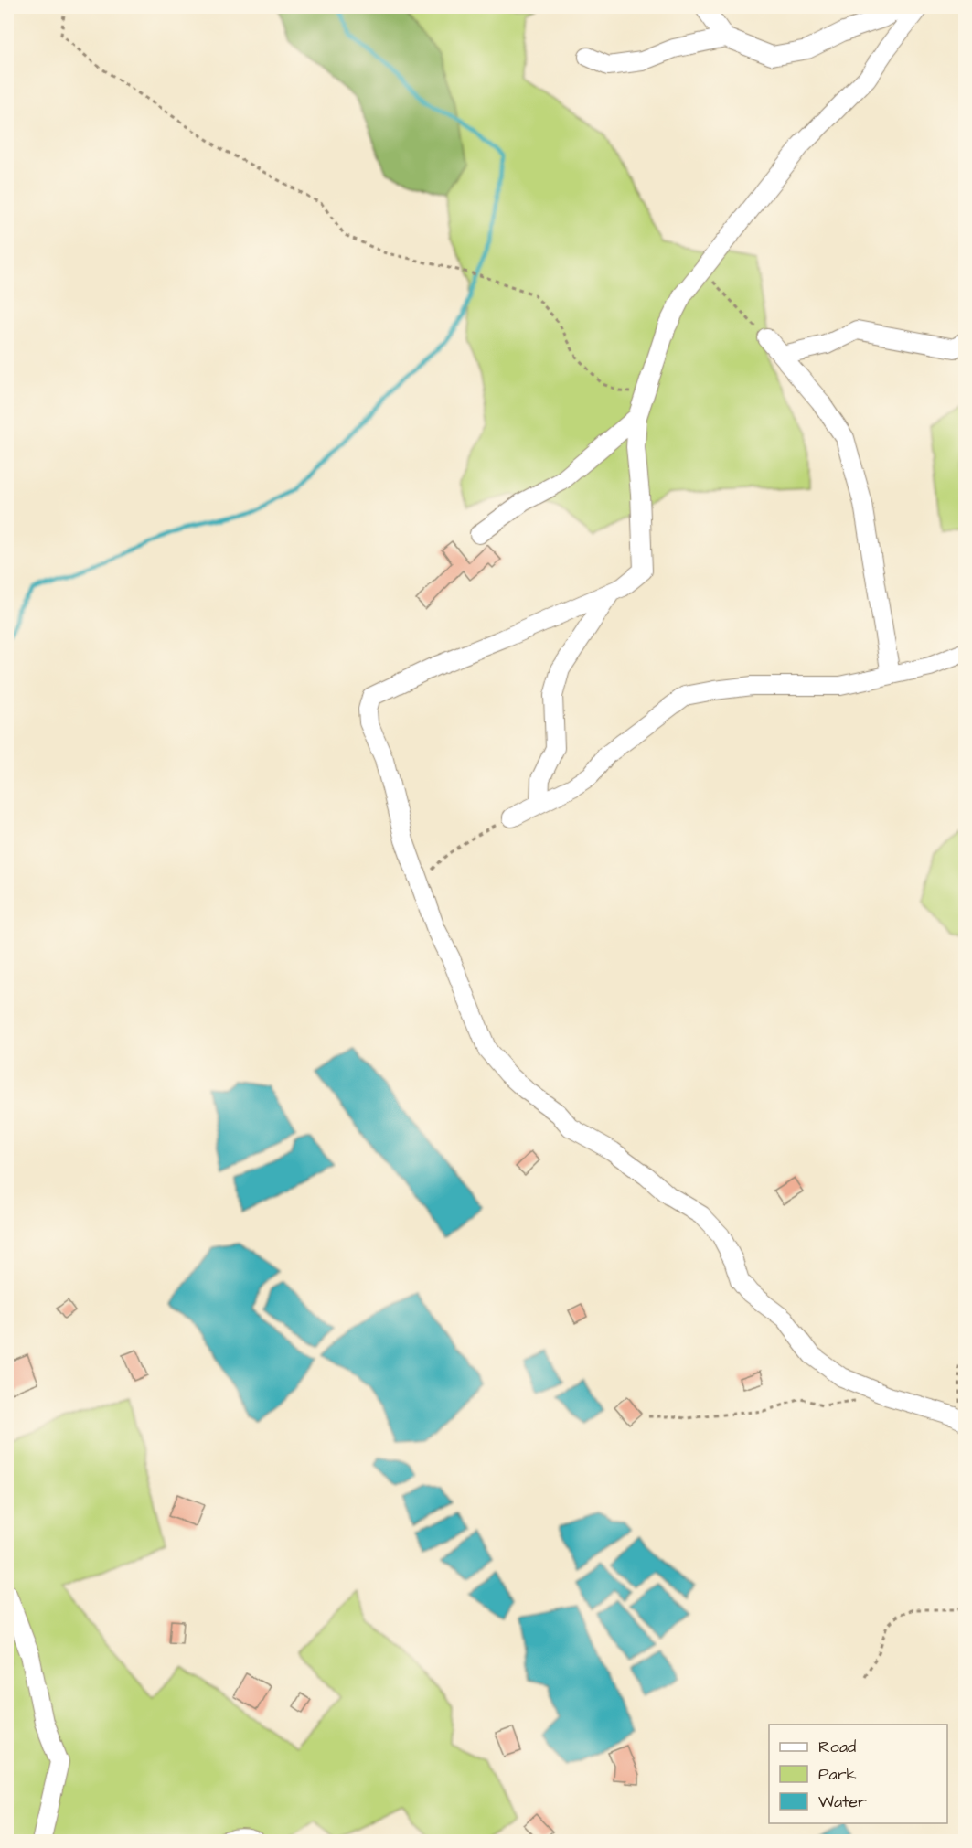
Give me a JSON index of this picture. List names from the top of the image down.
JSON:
{
  "legend": ["Road", "Park", "Water"]
}
